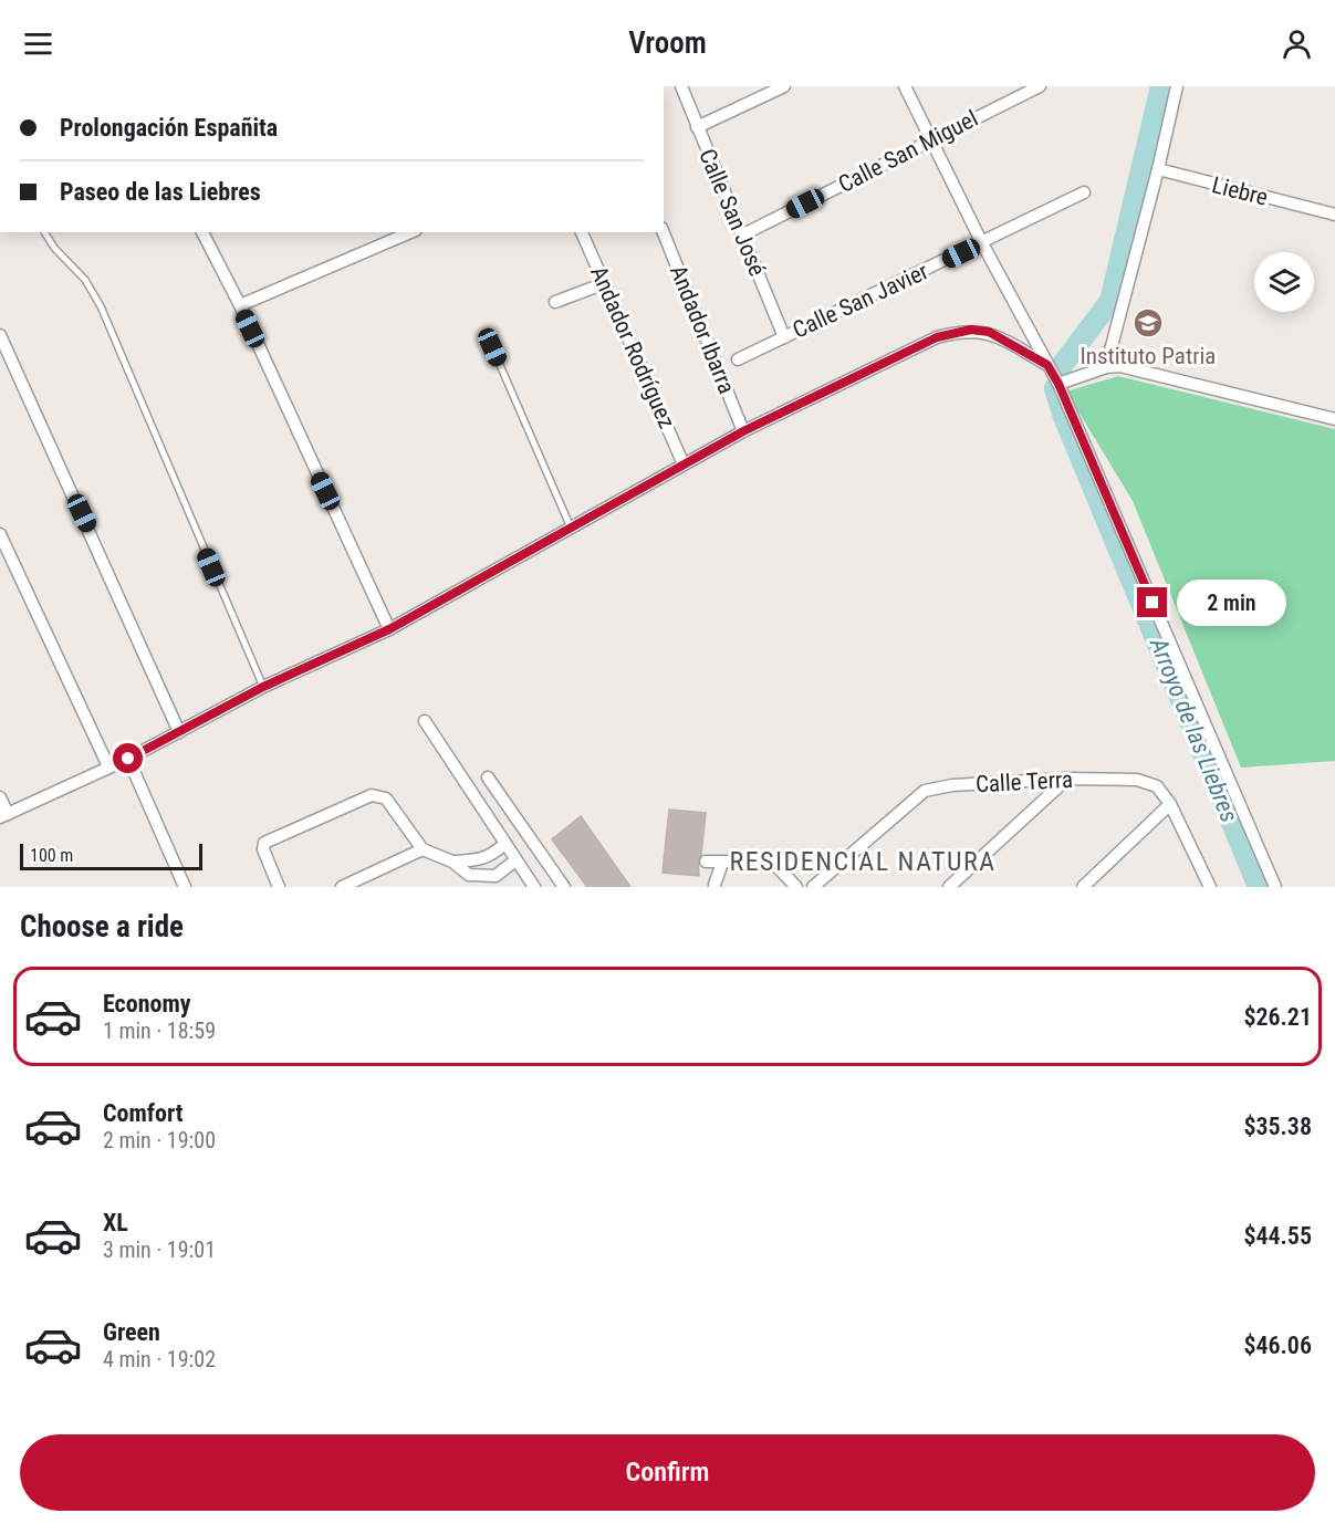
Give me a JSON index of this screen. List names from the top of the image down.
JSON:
{
  "streets": {
    "street": [
      "Calle San Miguel",
      "Liebre",
      "Calle San José",
      "Calle San Javier",
      "Andador Ibarra",
      "Andador Rodríguez",
      "Calle Terra"
    ]
  },
  "crossings": [
    ["Calle San Miguel", "Calle San José"],
    ["Calle San José", "Calle San Javier"]
  ],
  "districts": ["RESIDENCIAL NATURA"],
  "water": ["Arroyo de las Liebres"],
  "places": {
    "school or university": ["Instituto Patria"]
  },
  "scale_bar": "100 m",
  "page": {
    "header": "Vroom",
    "banner": ["Prolongación Españita", "Paseo de las Liebres"],
    "bubble": "2 min",
    "scale": "100 m",
    "heading": "Choose a ride",
    "list": [
      {
        "name": "Economy",
        "note": "1 min · 18:59",
        "value": "$26.21"
      },
      {
        "name": "Comfort",
        "note": "2 min · 19:00",
        "value": "$35.38"
      },
      {
        "name": "XL",
        "note": "3 min · 19:01",
        "value": "$44.55"
      },
      {
        "name": "Green",
        "note": "4 min · 19:02",
        "value": "$46.06"
      }
    ],
    "buttons": "Confirm"
  }
}
